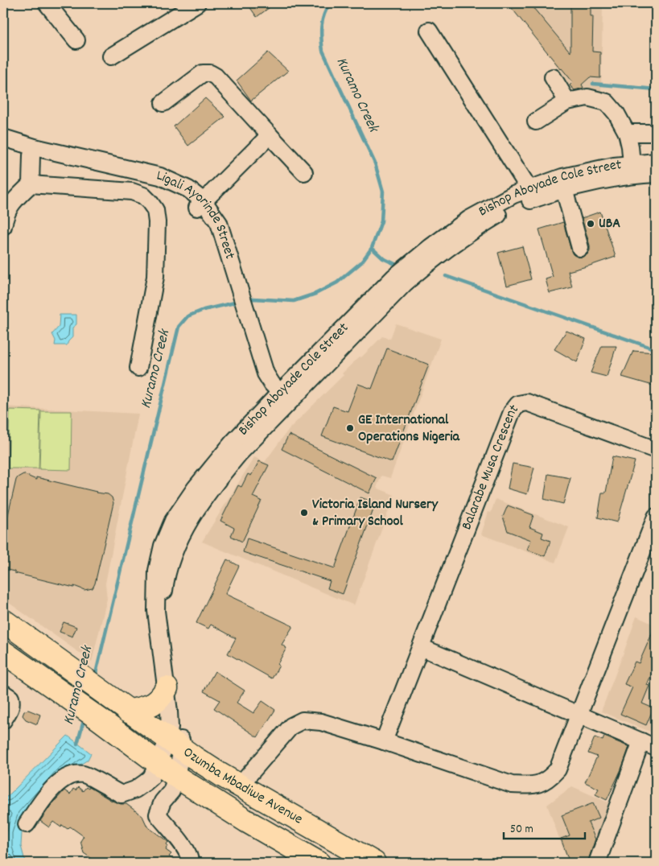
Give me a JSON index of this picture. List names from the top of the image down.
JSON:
{
  "streets": {
    "highway": ["Ozumba Mbadiwe Avenue"],
    "street": ["Bishop Aboyade Cole Street", "Ligali Ayorinde Street", "Balarabe Musa Crescent"]
  },
  "crossings": [
    ["Bishop Aboyade Cole Street", "Ligali Ayorinde Street"],
    ["Bishop Aboyade Cole Street", "Ozumba Mbadiwe Avenue"]
  ],
  "water": ["Kuramo Creek"],
  "places": ["UBA", "GE International Operations Nigeria", "Victoria Island Nursery & Primary School"],
  "scale_bar": "50 m"
}
